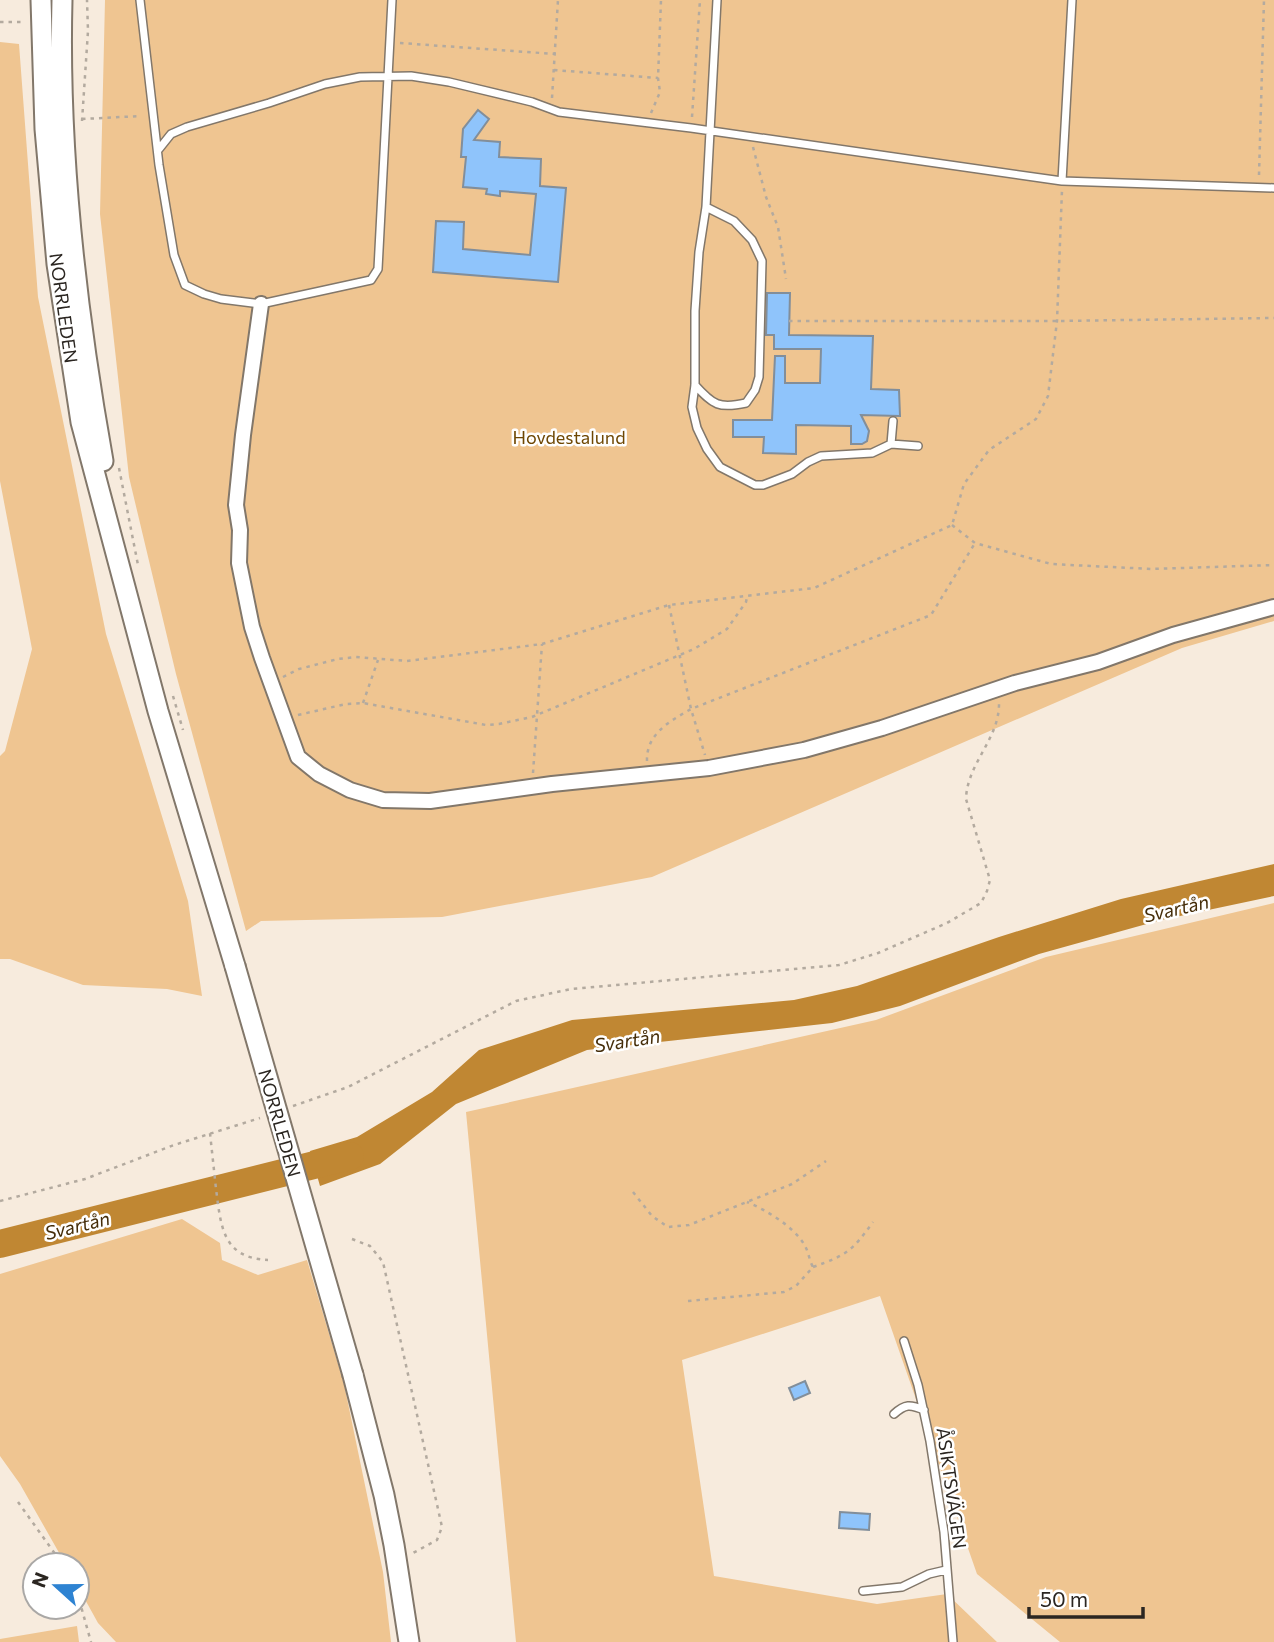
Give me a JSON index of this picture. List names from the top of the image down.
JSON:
{
  "streets": {
    "main road": ["NORRLEDEN"],
    "lane": ["ÅSIKTSVÄGEN"]
  },
  "water": ["Svartån"],
  "parks": ["Hovdestalund"],
  "scale_bar": "50 m",
  "north": "left"
}
